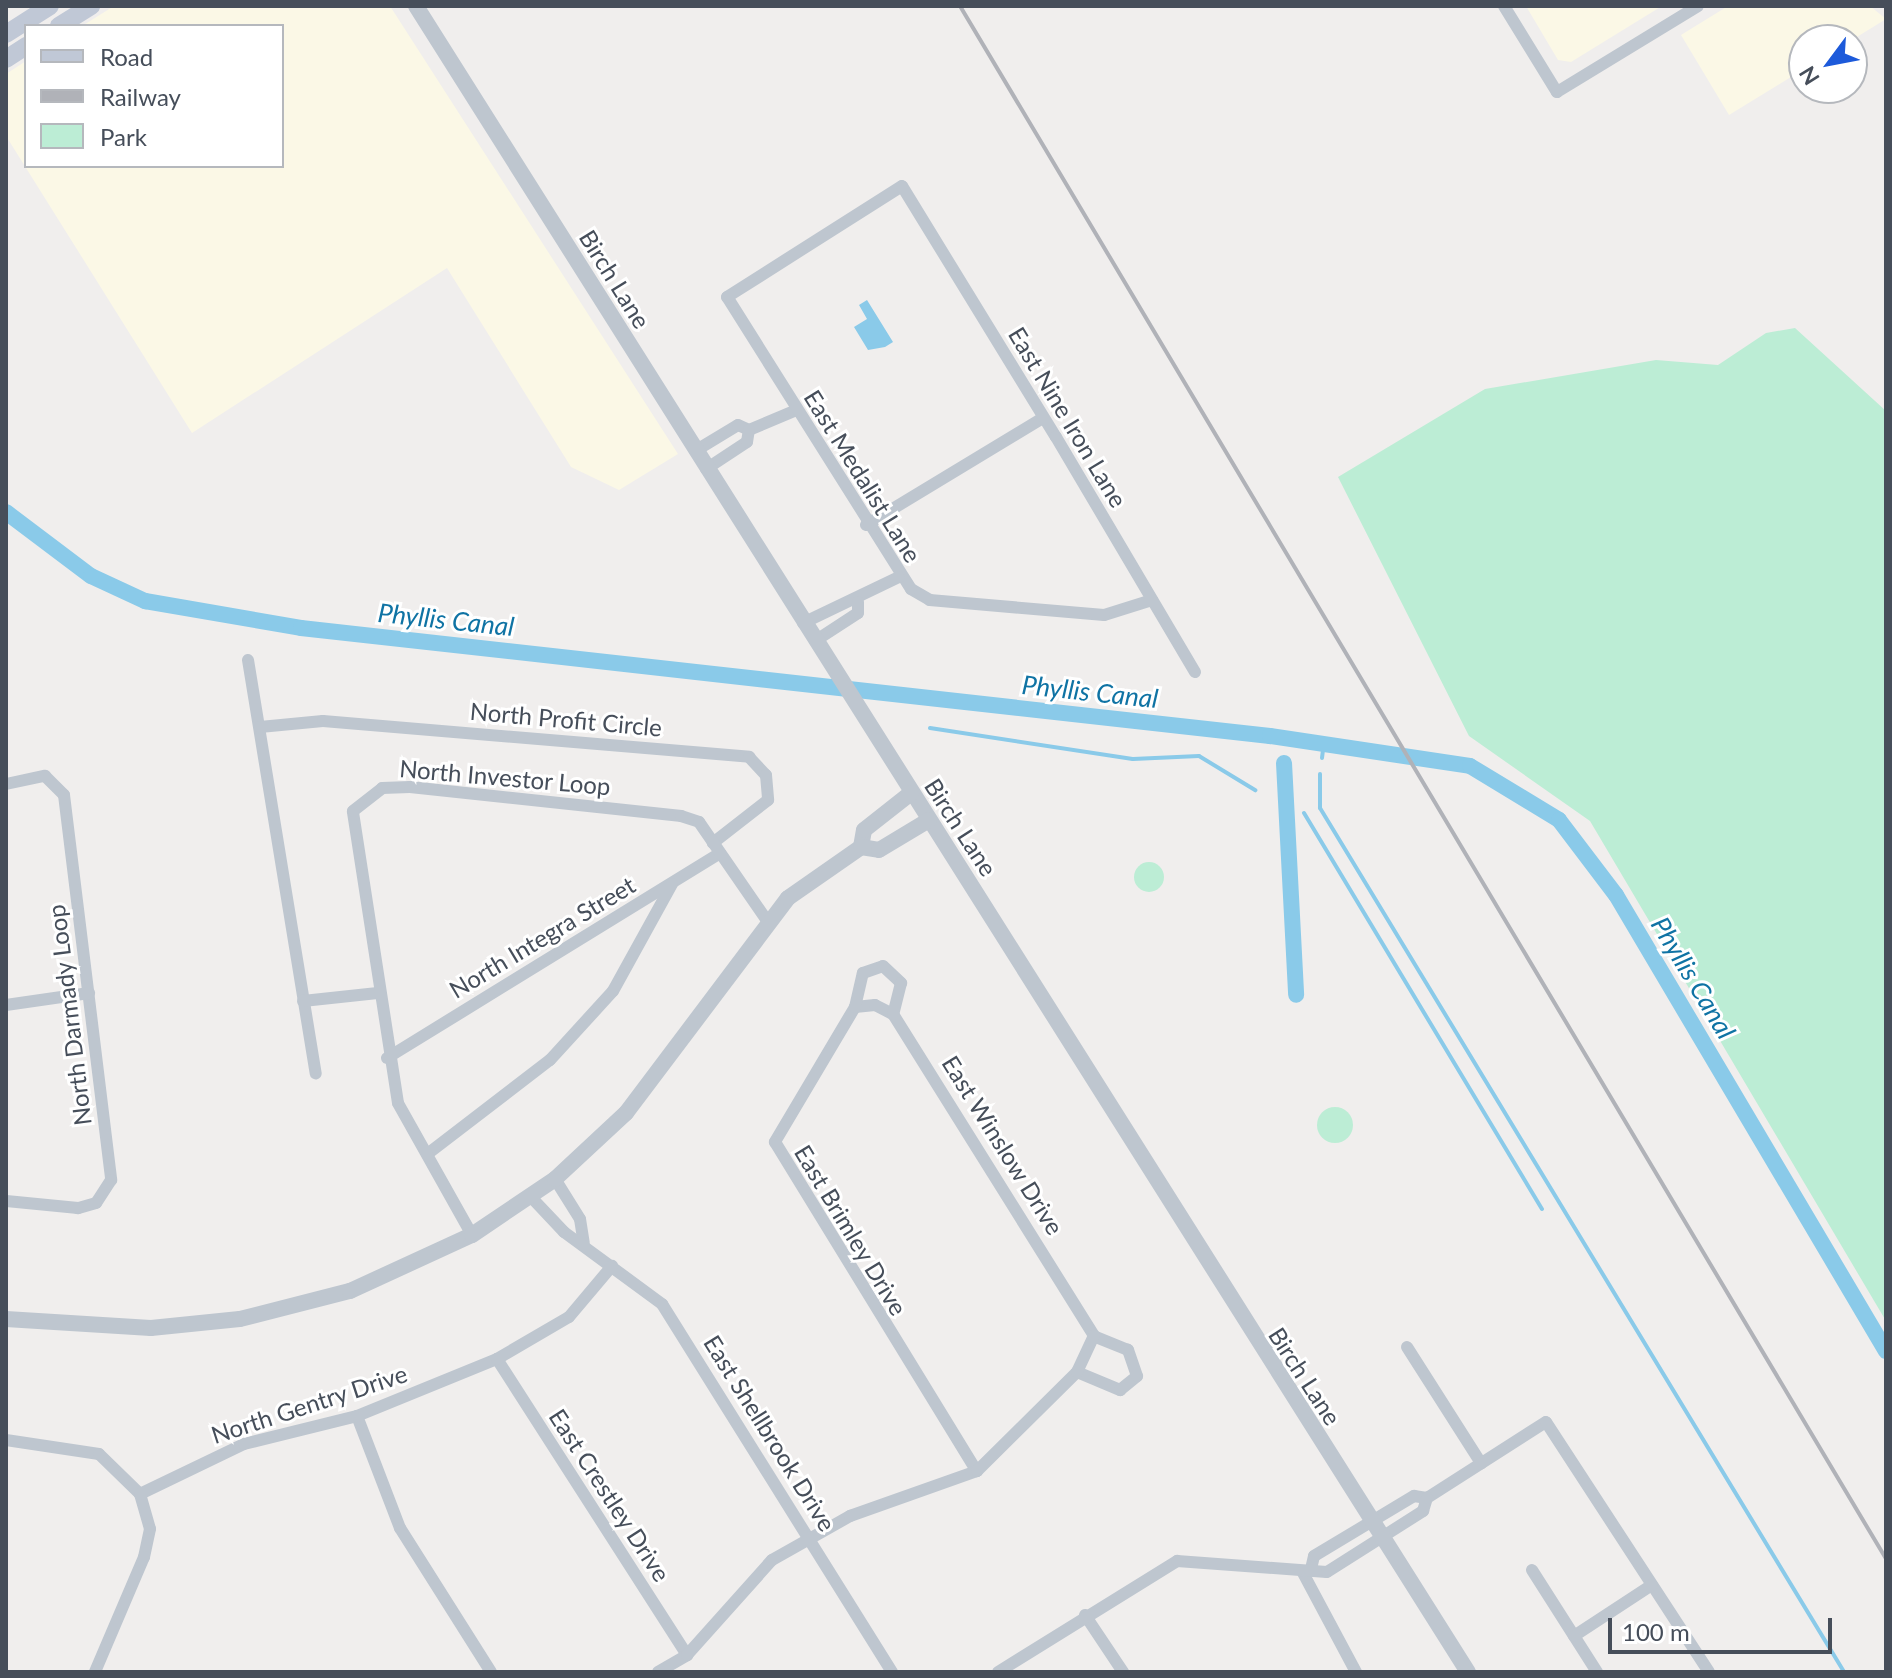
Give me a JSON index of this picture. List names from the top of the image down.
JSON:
{
  "streets": {
    "street": [
      "Birch Lane",
      "East Nine Iron Lane",
      "East Medalist Lane",
      "North Profit Circle",
      "North Investor Loop",
      "North Integra Street",
      "North Darmady Loop",
      "East Winslow Drive",
      "East Brimley Drive",
      "North Gentry Drive",
      "East Shellbrook Drive",
      "East Crestley Drive"
    ]
  },
  "crossings": [
    ["East Nine Iron Lane", "East Medalist Lane"],
    ["North Profit Circle", "North Investor Loop"],
    ["North Profit Circle", "North Integra Street"],
    ["North Investor Loop", "North Integra Street"],
    ["North Gentry Drive", "East Shellbrook Drive"],
    ["North Gentry Drive", "East Crestley Drive"]
  ],
  "water": ["Phyllis Canal"],
  "legend": ["Road", "Railway", "Park"],
  "scale_bar": "100 m",
  "north": "bottom left"
}
